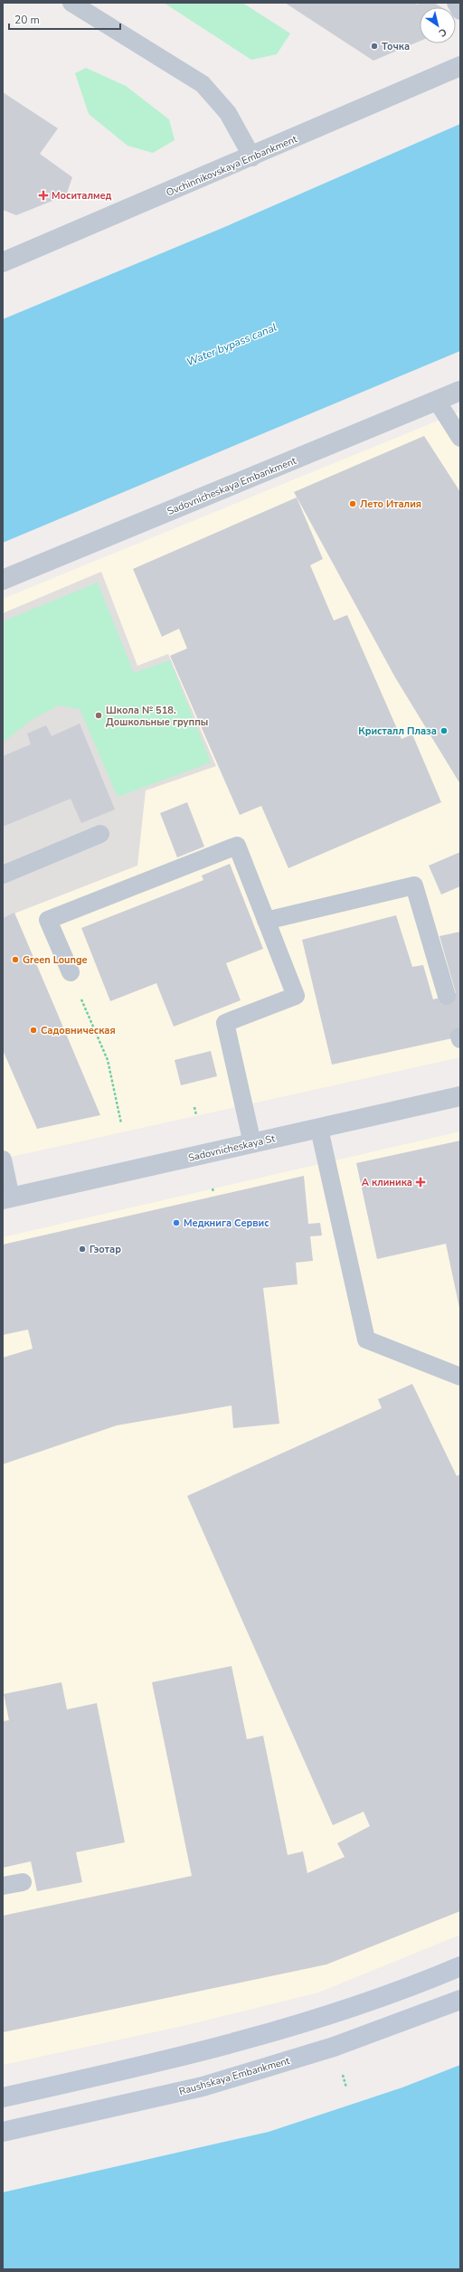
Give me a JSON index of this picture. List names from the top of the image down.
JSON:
{
  "streets": {
    "main road": ["Raushskaya Embankment"],
    "street": ["Ovchinnikovskaya Embankment", "Sadovnicheskaya Embankment", "Sadovnicheskaya St"]
  },
  "water": ["Water bypass canal"],
  "places": {
    "other": [
      "Точка",
      "Лето Италия",
      "Школа № 518. Дошкольные группы",
      "Кристалл Плаза",
      "Green Lounge",
      "Садовническая",
      "Медкнига Сервис",
      "Гэотар"
    ],
    "health": ["Моситалмед", "А клиника"]
  },
  "scale_bar": "20 m",
  "north": "bottom right"
}
